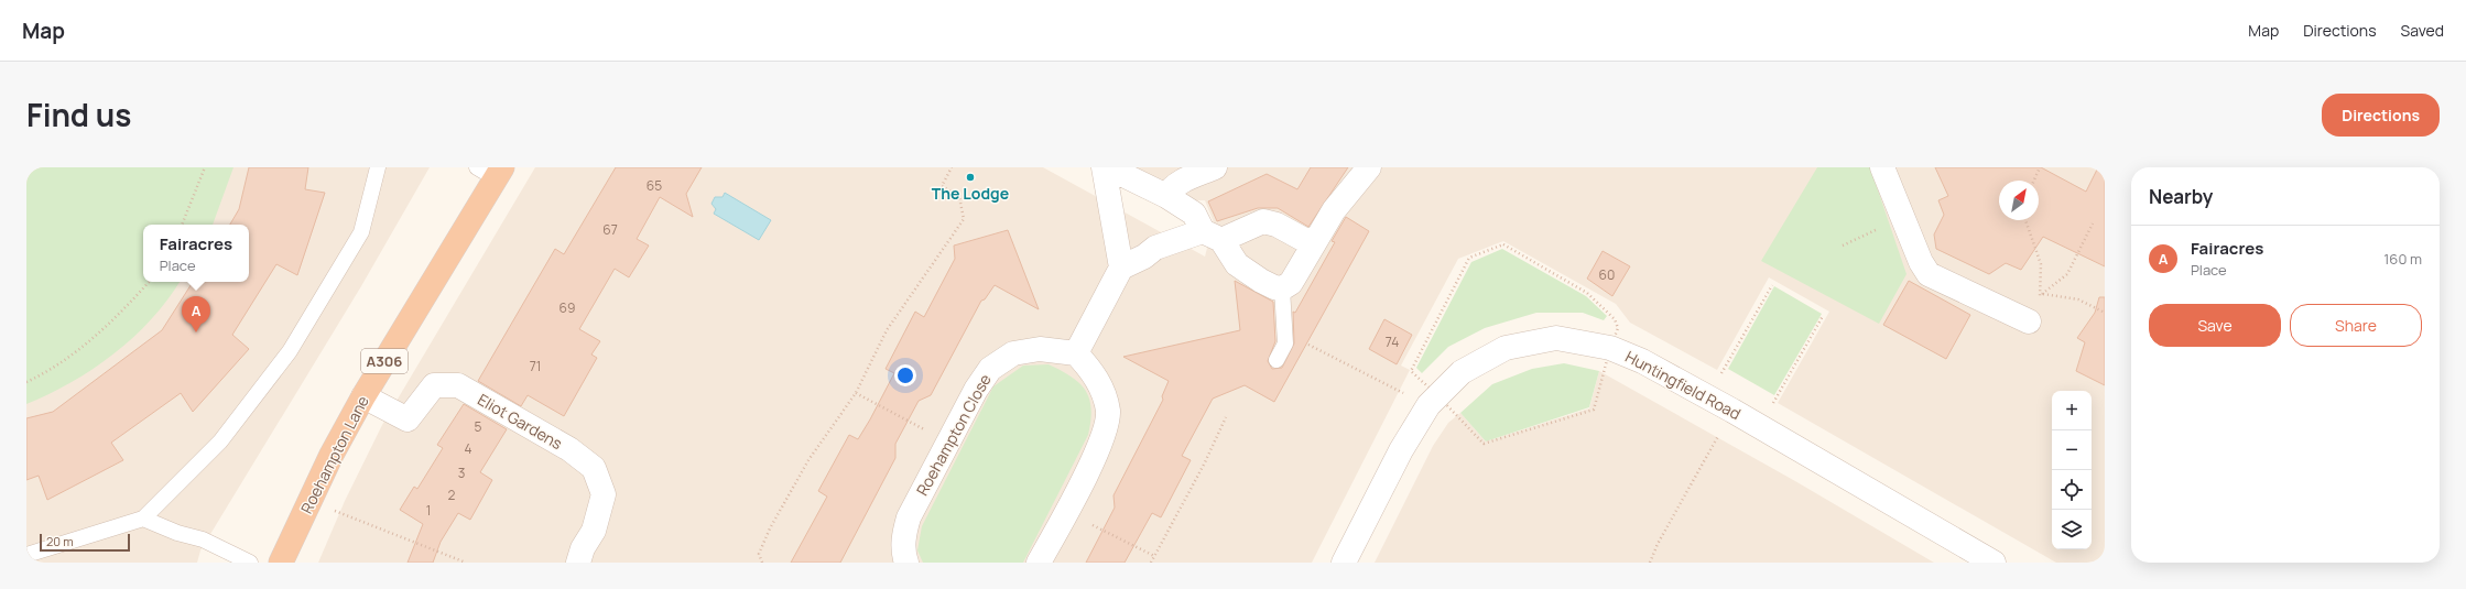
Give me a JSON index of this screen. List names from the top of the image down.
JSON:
{
  "streets": {
    "highway": ["A306", "Roehampton Lane"],
    "street": ["Huntingfield Road", "Eliot Gardens", "Roehampton Close"]
  },
  "crossings": [
    ["Eliot Gardens", "Roehampton Lane"]
  ],
  "places": ["The Lodge"],
  "house_numbers": [
    "65",
    "67",
    "60",
    "69",
    "74",
    "71",
    "5",
    "4",
    "3",
    "2",
    "1"
  ],
  "scale_bar": "20 m",
  "north": "top right",
  "page": {
    "header": "Map",
    "nav": ["Map", "Directions", "Saved"],
    "title": "Find us",
    "buttons": [
      "Directions",
      ["Save", "Share"]
    ],
    "heading": "Nearby",
    "popup": ["Fairacres", "Place"],
    "list": [
      {
        "mark": "A",
        "name": "Fairacres",
        "note": "Place",
        "value": "160 m"
      }
    ],
    "pins": "A",
    "map_buttons": ["+", "−"],
    "scale": "20 m"
  }
}
